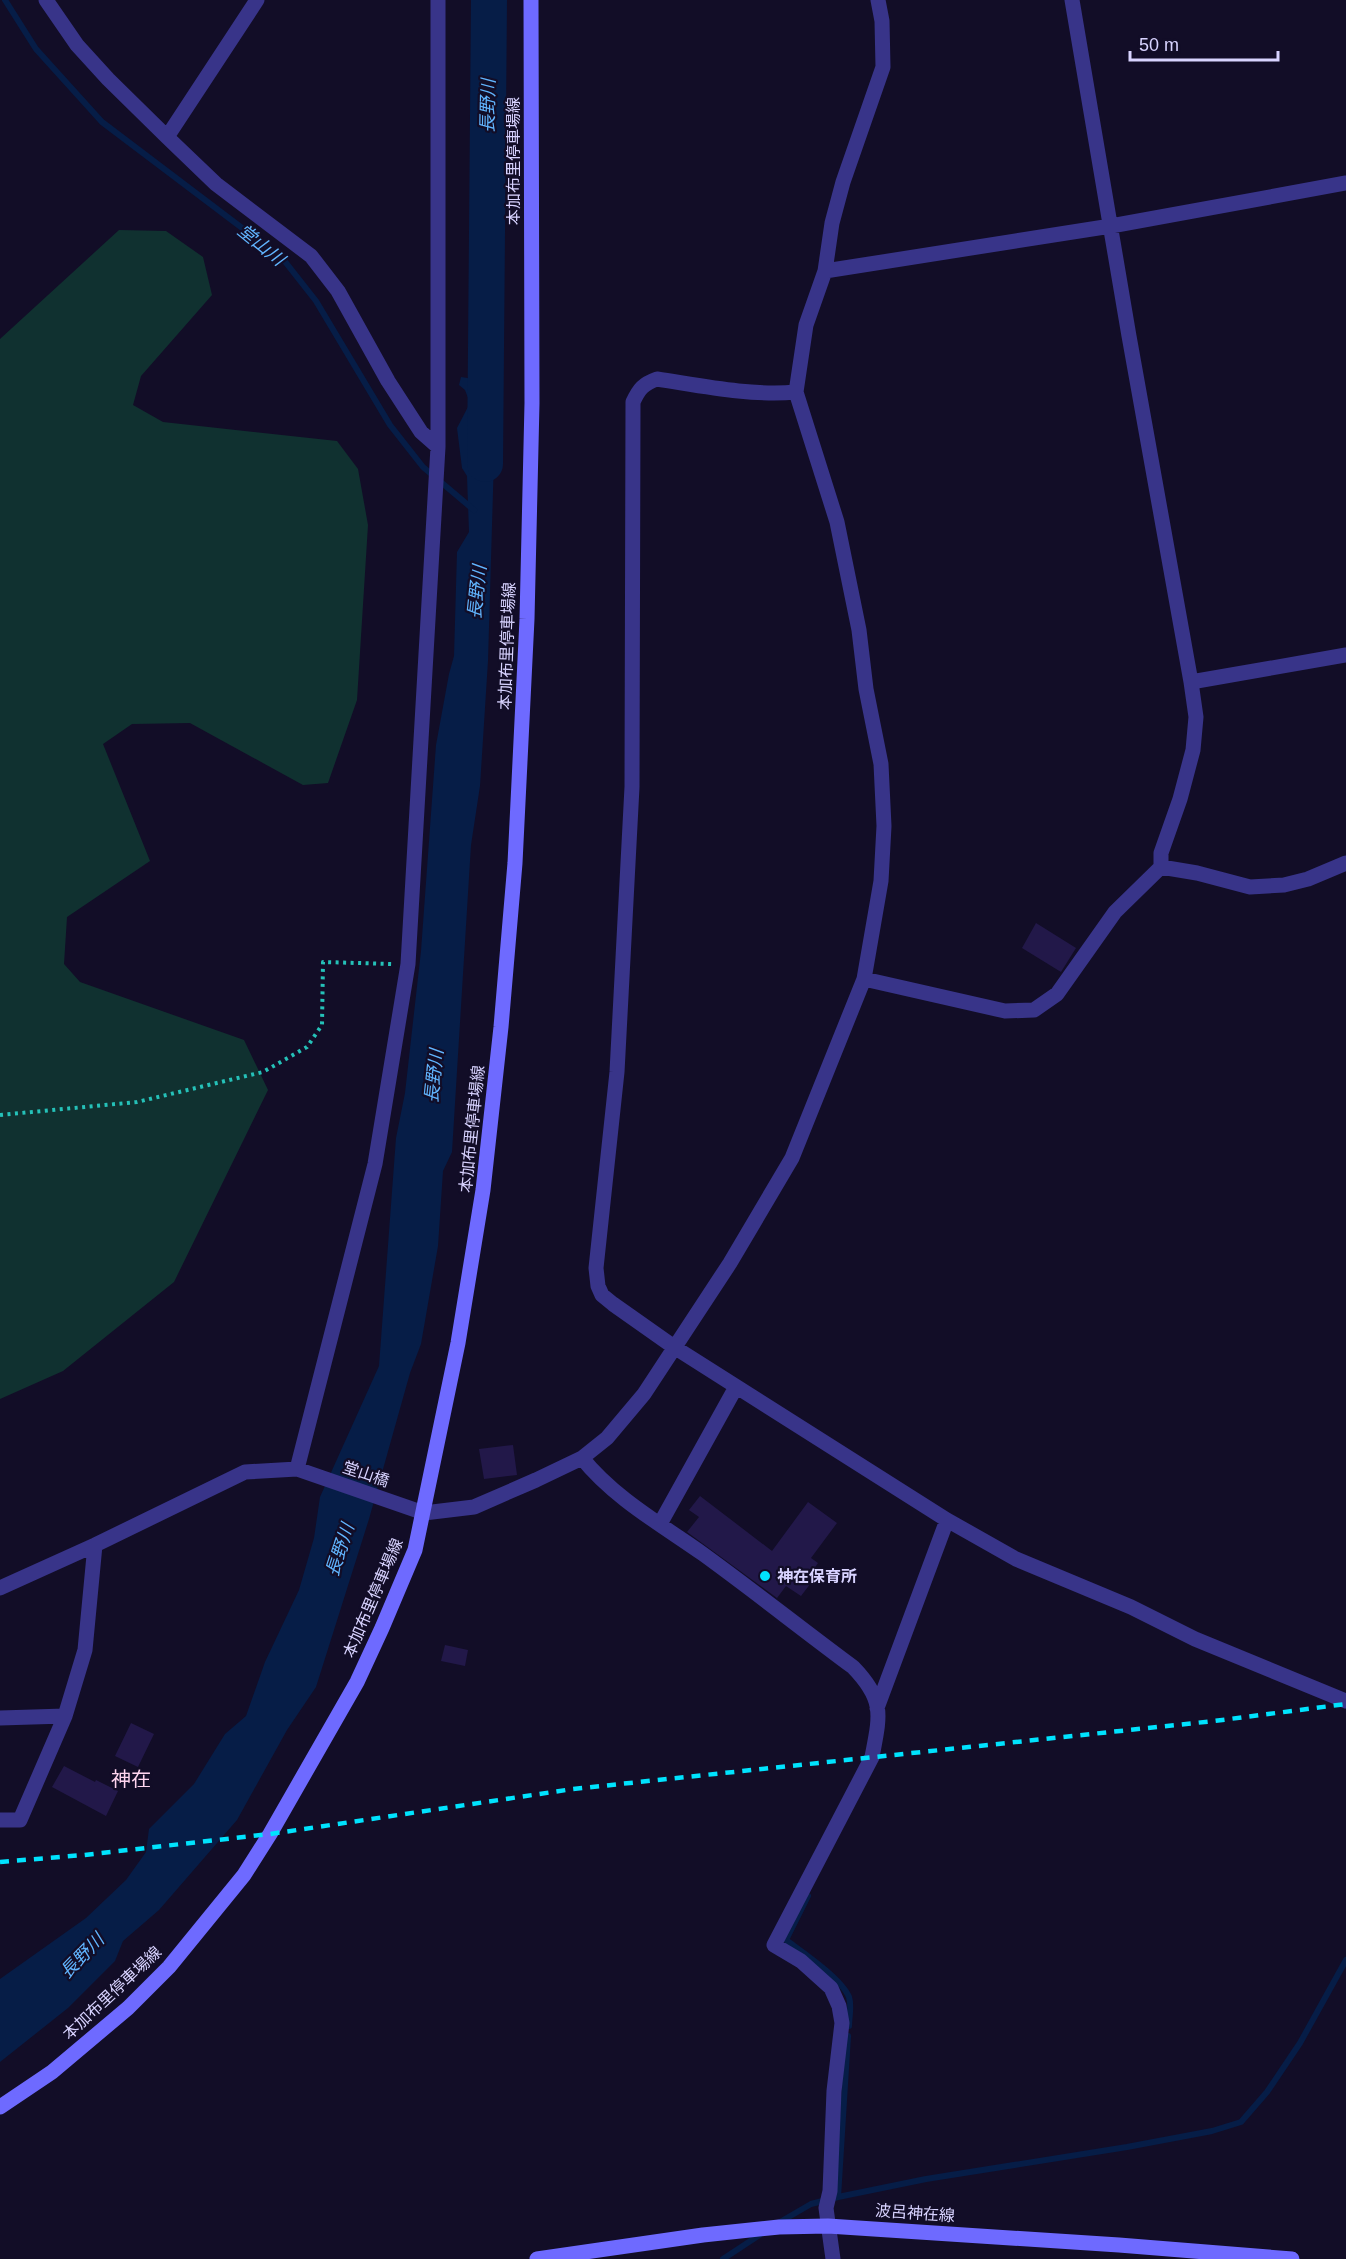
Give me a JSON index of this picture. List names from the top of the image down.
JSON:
{
  "streets": {
    "main road": ["本加布里停車場線", "波呂神在線"],
    "street": ["堂山橋"]
  },
  "crossings": [
    ["本加布里停車場線", "堂山橋"]
  ],
  "districts": ["神在"],
  "water": ["長野川", "堂山川"],
  "places": ["神在保育所"],
  "scale_bar": "50 m"
}
